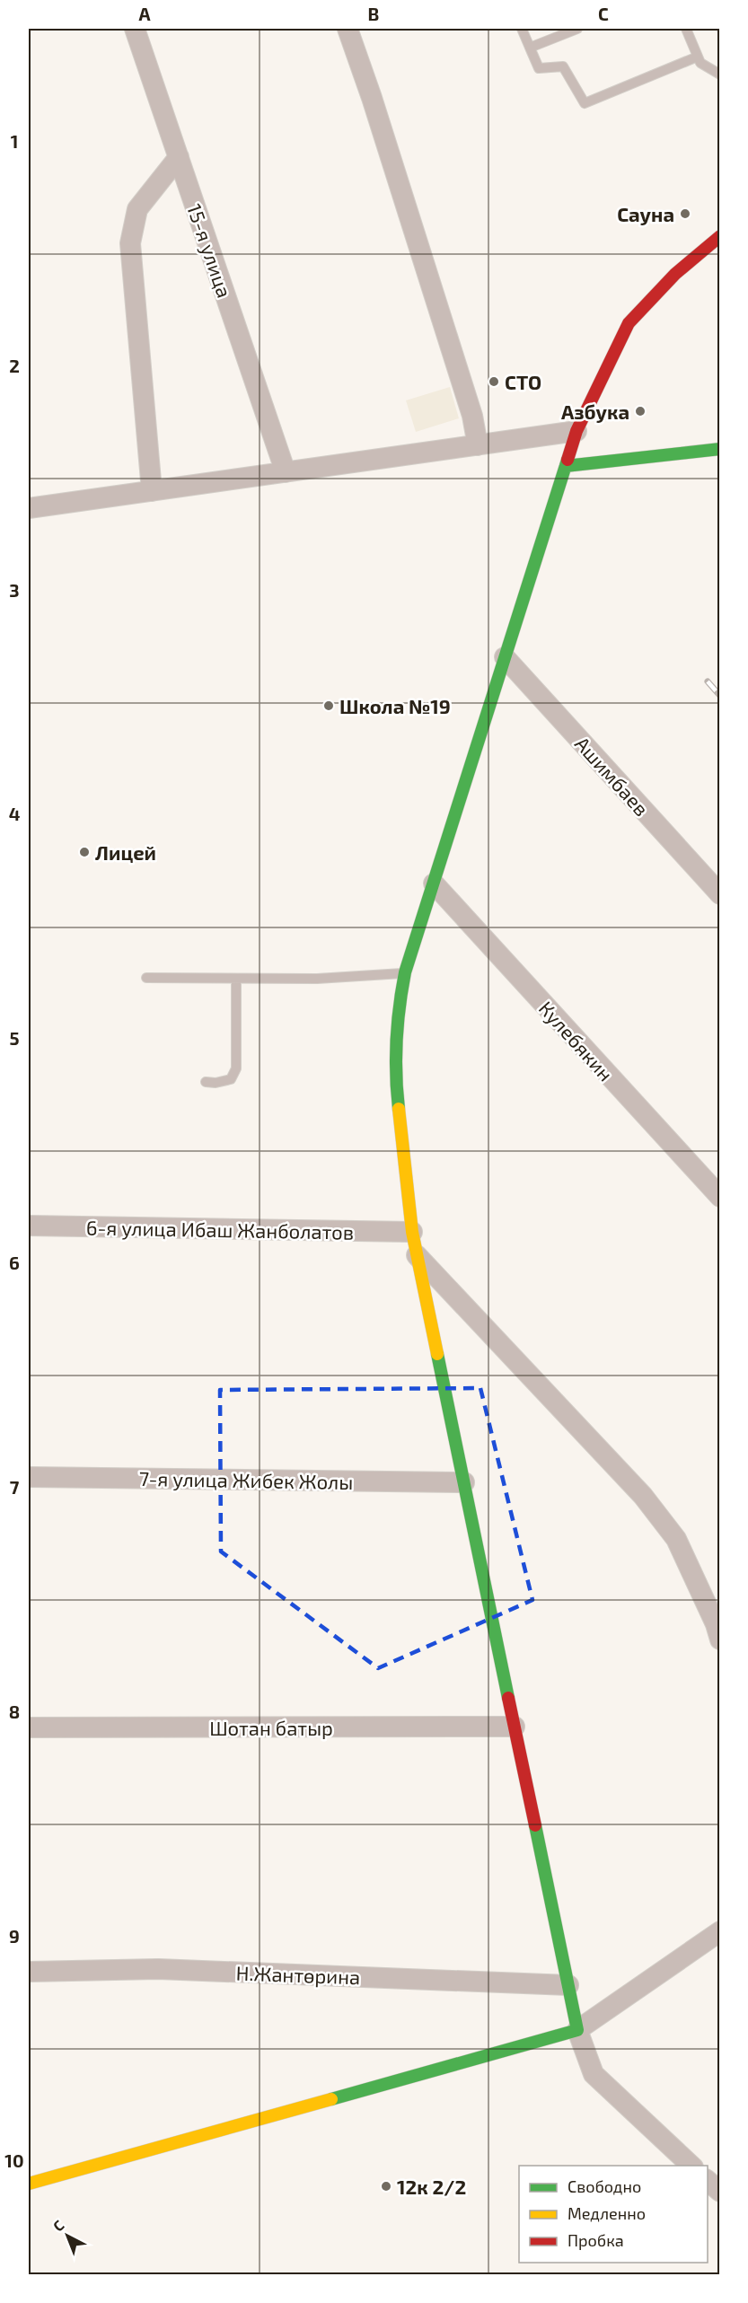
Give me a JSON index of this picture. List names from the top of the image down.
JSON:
{
  "streets": {
    "street": [
      "15-я улица",
      "Ашимбаев",
      "Кулебякин",
      "6-я улица Ибаш Жанболатов",
      "7-я улица Жибек Жолы",
      "Шотан батыр",
      "Н.Жантөрина"
    ]
  },
  "places": [
    "Сауна",
    "СТО",
    "Азбука",
    "Школа №19",
    "Лицей",
    "12к 2/2"
  ],
  "legend": ["Свободно", "Медленно", "Пробка"],
  "north": "top left",
  "grid": {
    "columns": ["A", "B", "C"],
    "rows": [
      "1",
      "2",
      "3",
      "4",
      "5",
      "6",
      "7",
      "8",
      "9",
      "10"
    ]
  }
}
